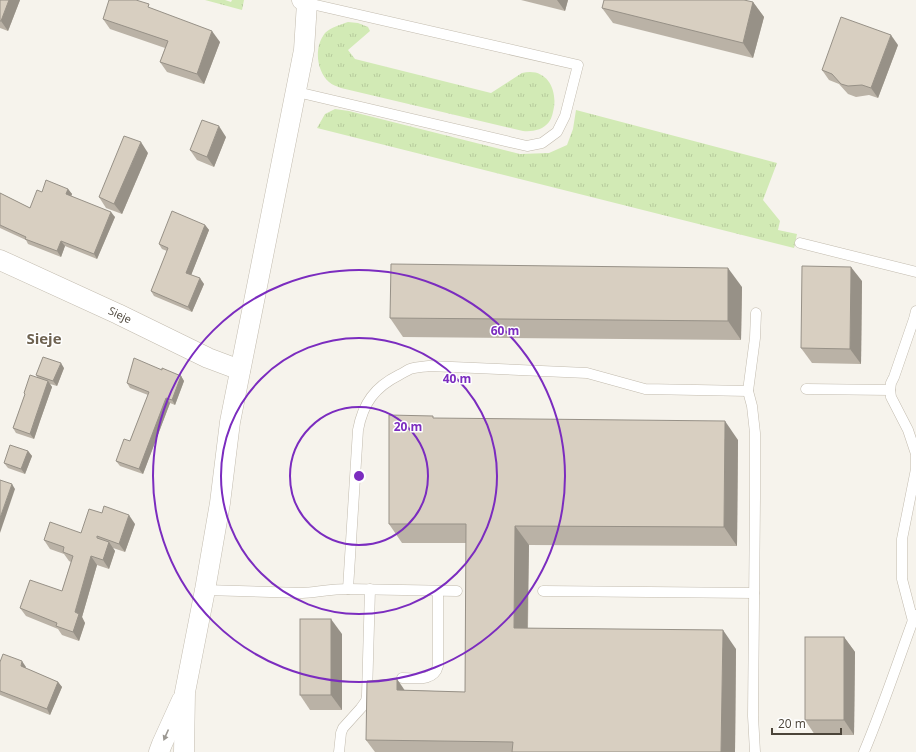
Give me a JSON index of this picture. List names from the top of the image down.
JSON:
{
  "streets": {
    "street": ["Sieje"]
  },
  "districts": ["Sieje"],
  "scale_bar": "20 m",
  "rings": ["60 m", "40 m", "20 m"]
}
